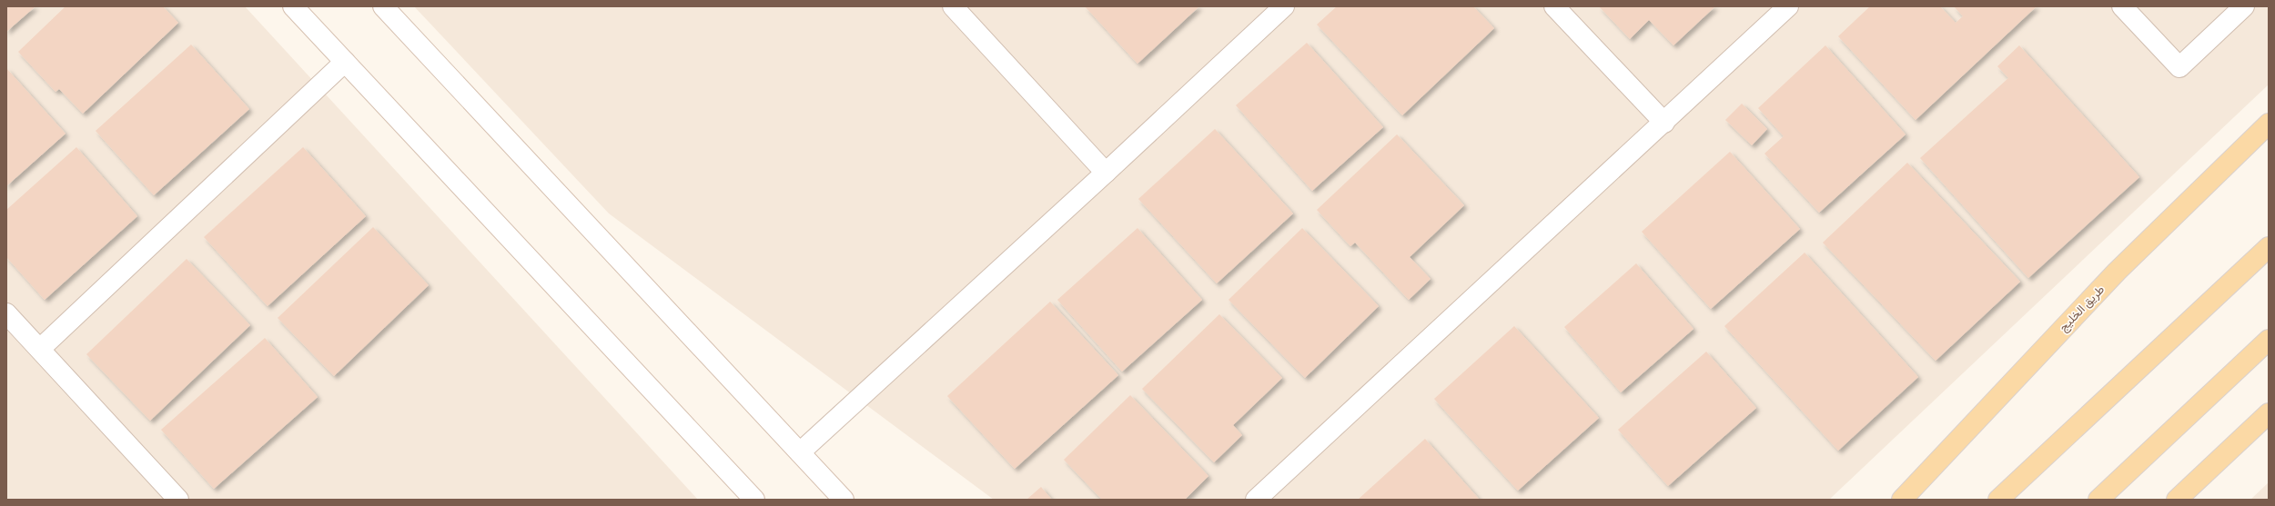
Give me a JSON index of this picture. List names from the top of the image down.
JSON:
{
  "streets": {
    "main road": ["طريق الخليج"]
  }
}
